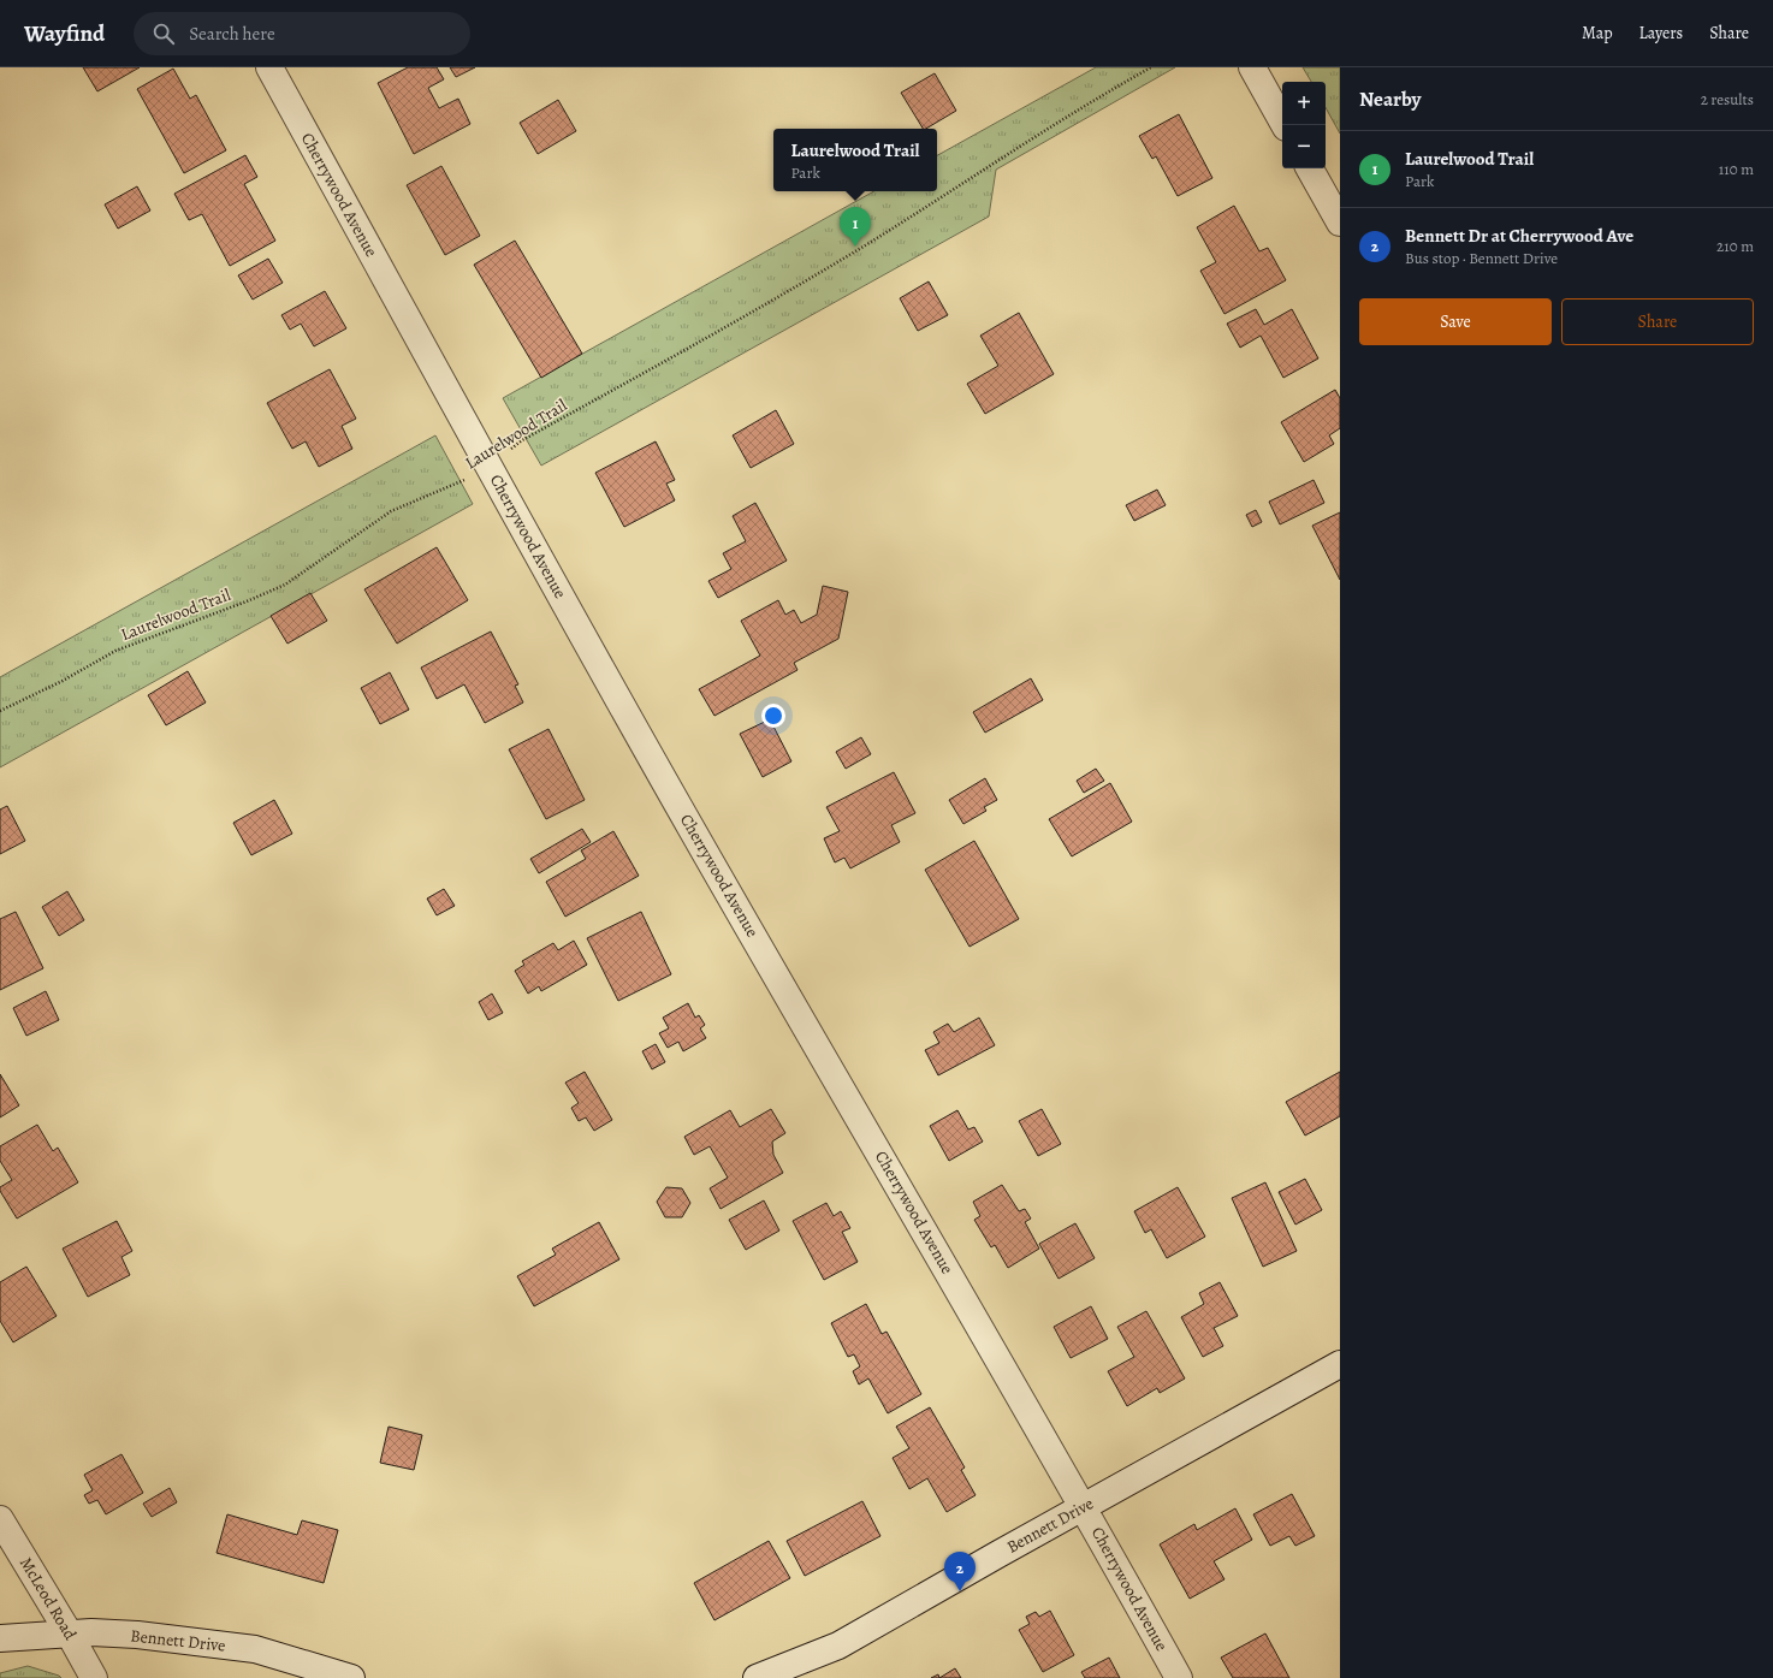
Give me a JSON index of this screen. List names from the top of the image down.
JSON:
{
  "streets": {
    "street": ["Cherrywood Avenue", "Bennett Drive", "McLeod Road"],
    "path": ["Laurelwood Trail"]
  },
  "crossings": [
    ["Cherrywood Avenue", "Laurelwood Trail"],
    ["Cherrywood Avenue", "Bennett Drive"],
    ["Bennett Drive", "McLeod Road"]
  ],
  "page": {
    "header": "Wayfind",
    "search": "Search here",
    "nav": ["Map", "Layers", "Share"],
    "heading": ["Nearby", "2 results"],
    "map_buttons": ["+", "−"],
    "popup": ["Laurelwood Trail", "Park"],
    "list": [
      {
        "mark": "1",
        "name": "Laurelwood Trail",
        "note": "Park",
        "value": "110 m"
      },
      {
        "mark": "2",
        "name": "Bennett Dr at Cherrywood Ave",
        "note": "Bus stop · Bennett Drive",
        "value": "210 m"
      }
    ],
    "pins": ["1", "2"],
    "buttons": ["Save", "Share"]
  }
}
